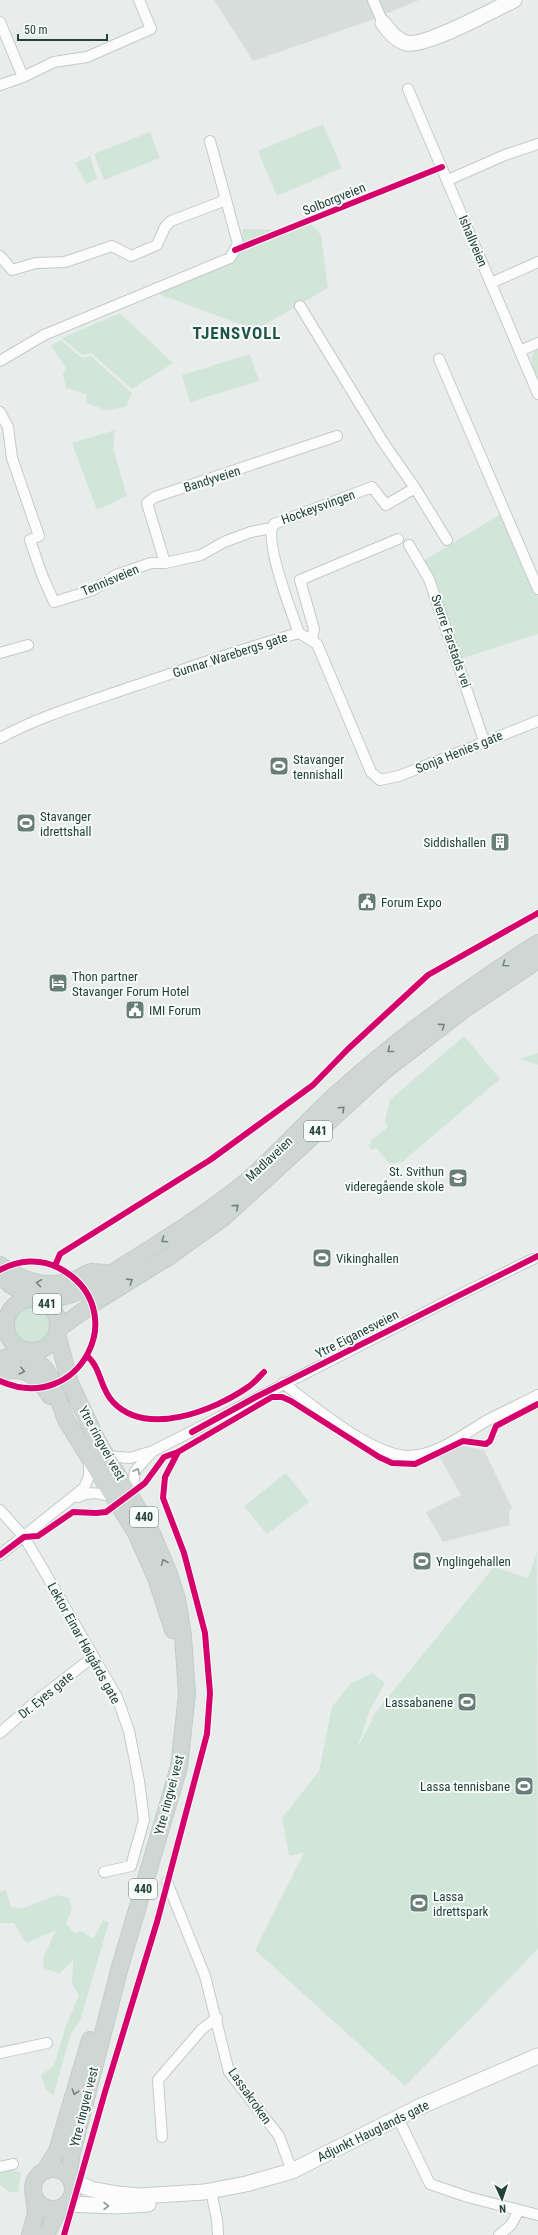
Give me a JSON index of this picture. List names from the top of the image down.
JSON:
{
  "streets": {
    "main road": [
      "441",
      "Madlaveien",
      "Ytre ringvei vest",
      "440",
      "Adjunkt Hauglands gate"
    ],
    "street": [
      "Ishallveien",
      "Bandyveien",
      "Hockeysvingen",
      "Tennisveien",
      "Sverre Farstads vei",
      "Gunnar Warebergs gate",
      "Sonja Henies gate",
      "Ytre Eiganesveien",
      "Lektor Einar Høigårds gate",
      "Dr. Eyes gate",
      "Lassakroken"
    ],
    "cycle path": ["Solborgveien"]
  },
  "crossings": [
    ["Bandyveien", "Tennisveien"],
    ["Hockeysvingen", "Tennisveien"],
    ["Hockeysvingen", "Gunnar Warebergs gate"],
    ["Sverre Farstads vei", "Sonja Henies gate"],
    ["Gunnar Warebergs gate", "Sonja Henies gate"],
    ["441", "Madlaveien"],
    ["441", "Ytre ringvei vest"],
    ["Madlaveien", "Ytre ringvei vest"],
    ["Ytre Eiganesveien", "Ytre ringvei vest"],
    ["Ytre ringvei vest", "440"],
    ["Ytre ringvei vest", "Adjunkt Hauglands gate"],
    ["440", "Adjunkt Hauglands gate"],
    ["Lektor Einar Høigårds gate", "Dr. Eyes gate"],
    ["Lassakroken", "Adjunkt Hauglands gate"]
  ],
  "districts": ["TJENSVOLL"],
  "places": {
    "sports": [
      "Stavanger tennishall",
      "Stavanger idrettshall",
      "Vikinghallen",
      "Ynglingehallen",
      "Lassabanene",
      "Lassa tennisbane",
      "Lassa idrettspark"
    ],
    "building": ["Siddishallen"],
    "public building": ["Forum Expo", "IMI Forum"],
    "hotel": ["Thon partner Stavanger Forum Hotel"],
    "school or university": ["St. Svithun videregående skole"]
  },
  "scale_bar": "50 m",
  "north": "bottom"
}
